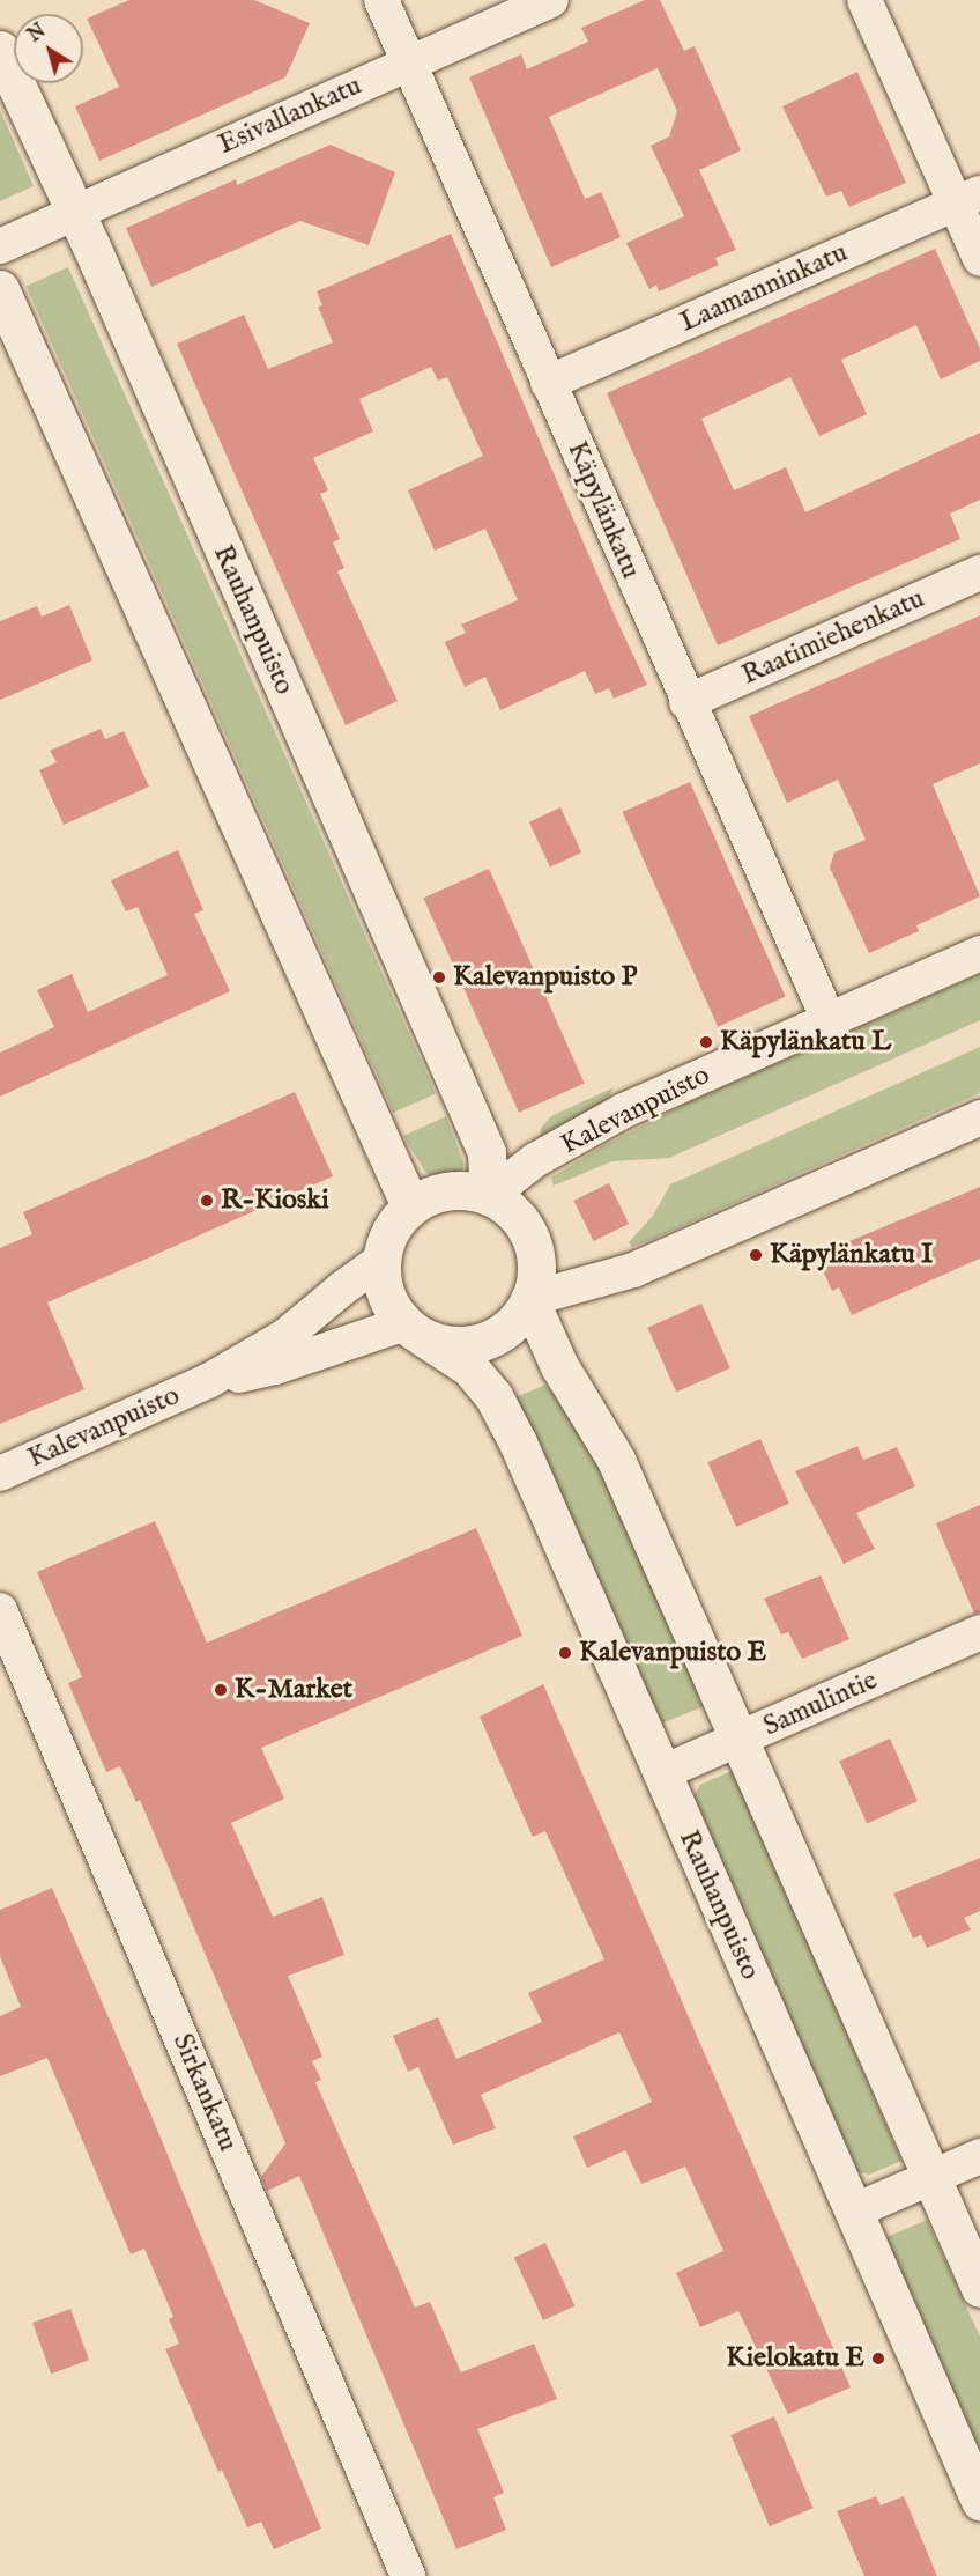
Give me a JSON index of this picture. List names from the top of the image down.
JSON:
{
  "streets": {
    "main road": ["Rauhanpuisto"],
    "street": [
      "Esivallankatu",
      "Laamanninkatu",
      "Käpylänkatu",
      "Raatimiehenkatu",
      "Kalevanpuisto",
      "Samulintie",
      "Sirkankatu"
    ]
  },
  "crossings": [
    ["Esivallankatu", "Käpylänkatu"],
    ["Esivallankatu", "Rauhanpuisto"],
    ["Laamanninkatu", "Käpylänkatu"],
    ["Käpylänkatu", "Raatimiehenkatu"],
    ["Käpylänkatu", "Kalevanpuisto"],
    ["Rauhanpuisto", "Kalevanpuisto"],
    ["Rauhanpuisto", "Samulintie"]
  ],
  "places": [
    "Kalevanpuisto P",
    "Käpylänkatu L",
    "R-Kioski",
    "Käpylänkatu I",
    "Kalevanpuisto E",
    "K-Market",
    "Kielokatu E"
  ],
  "north": "top left"
}
